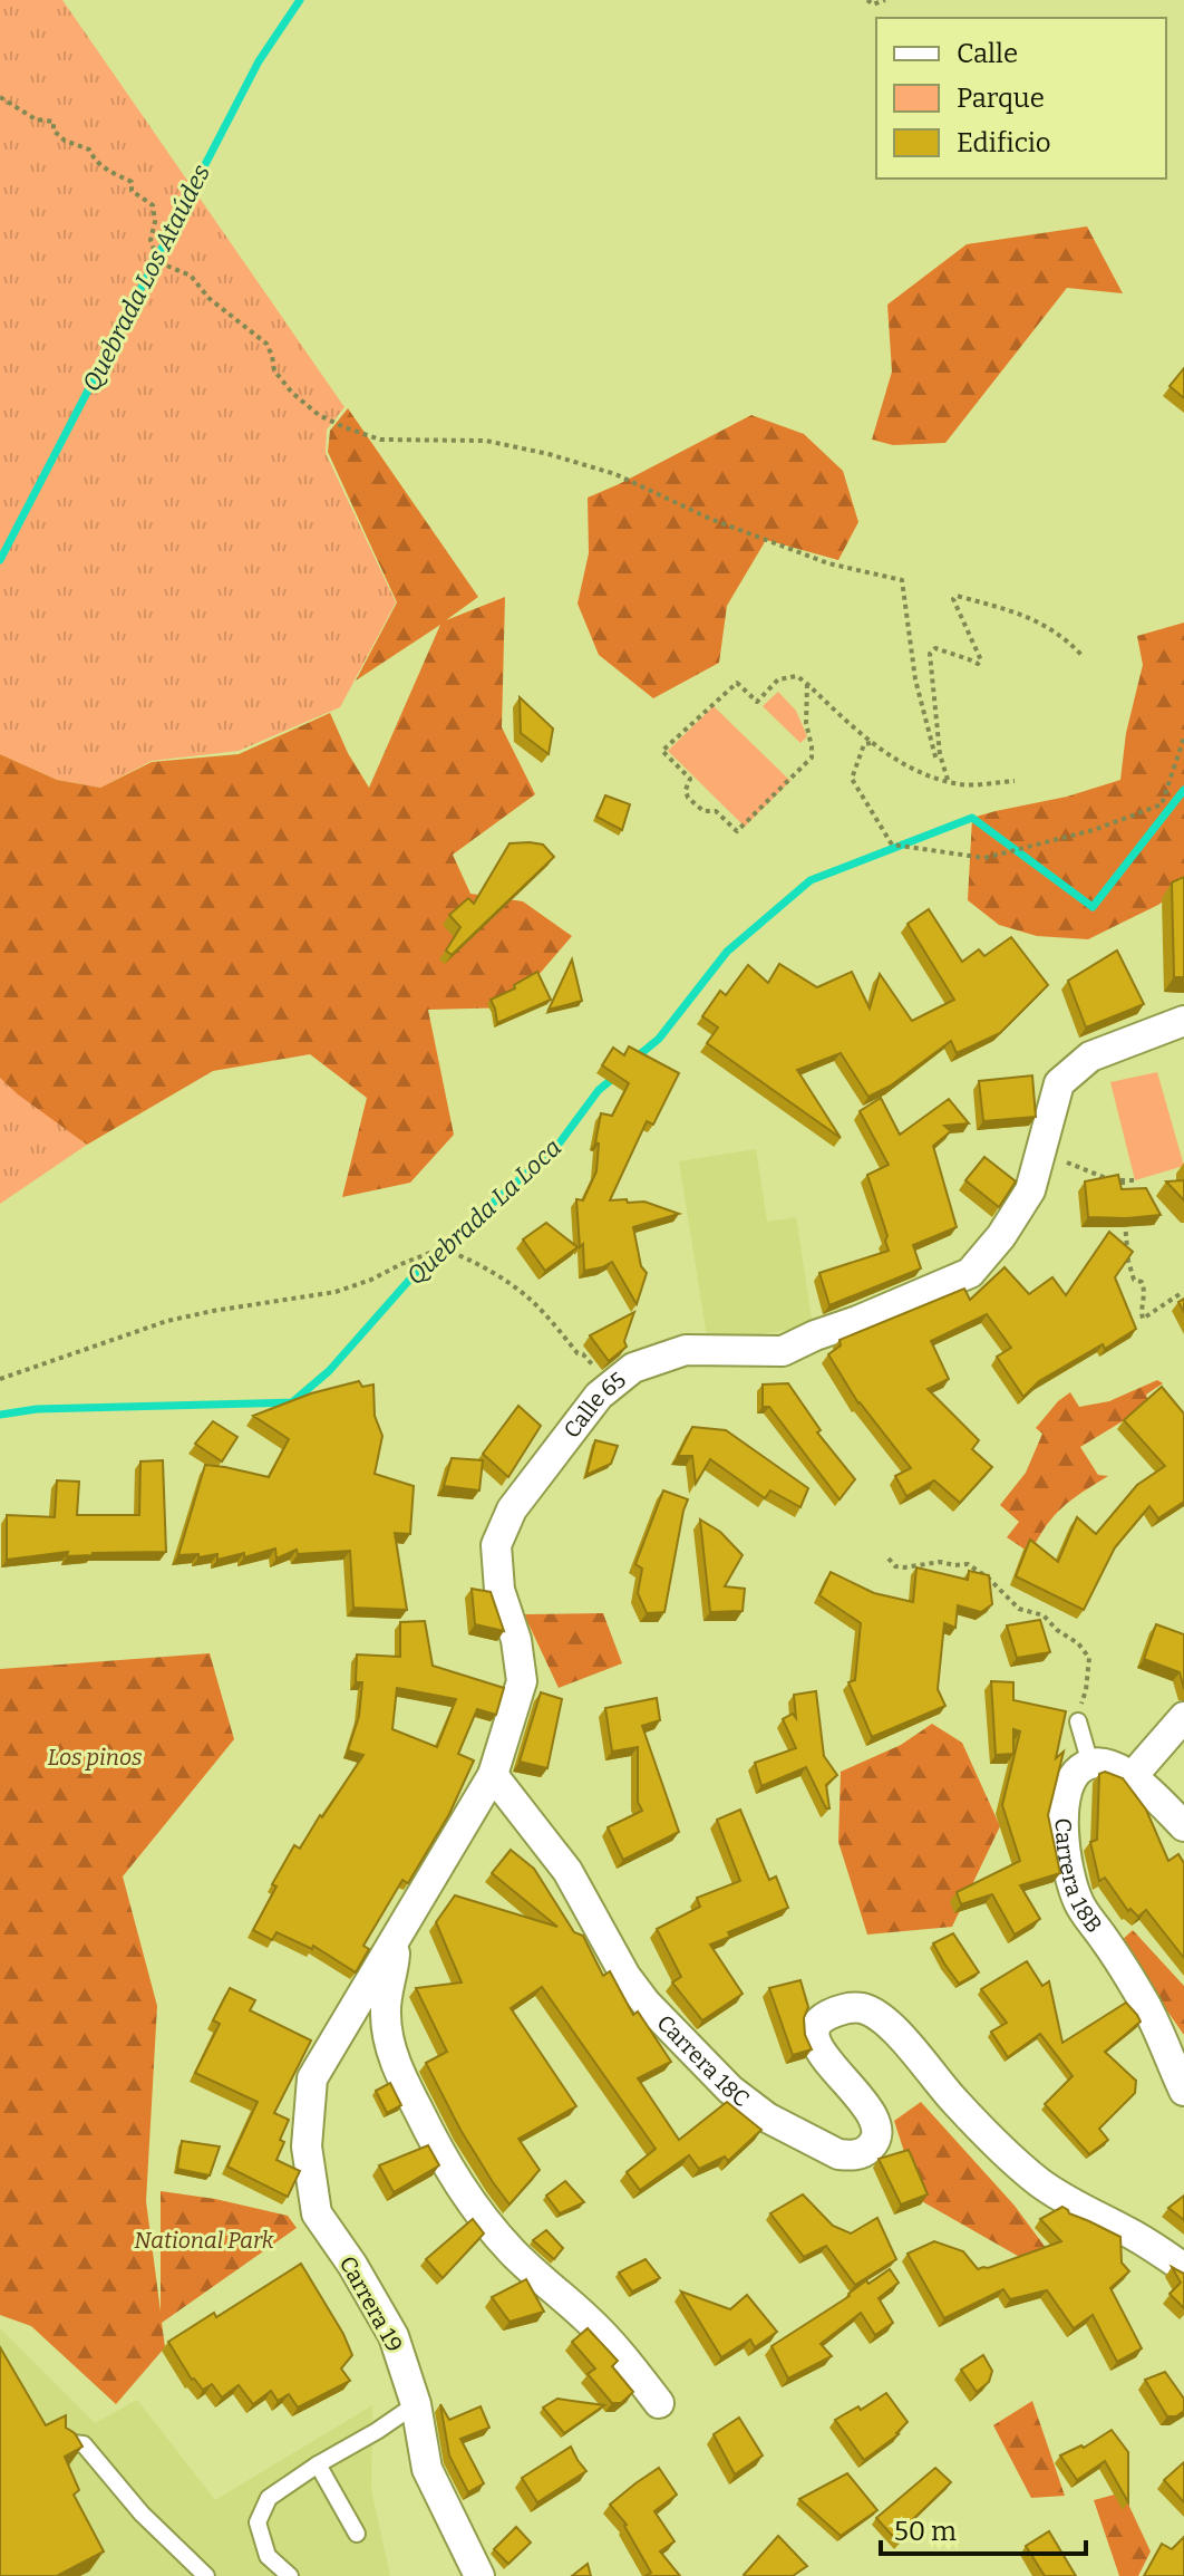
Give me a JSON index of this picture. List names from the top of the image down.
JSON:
{
  "streets": {
    "street": [
      "Calle 65",
      "Carrera 18B",
      "Carrera 18C",
      "Carrera 19"
    ]
  },
  "crossings": [
    ["Calle 65", "Carrera 18C"],
    ["Calle 65", "Carrera 19"]
  ],
  "water": ["Quebrada Los Ataúdes", "Quebrada La Loca"],
  "parks": ["Los pinos", "National Park"],
  "legend": ["Calle", "Parque", "Edificio"],
  "scale_bar": "50 m"
}
